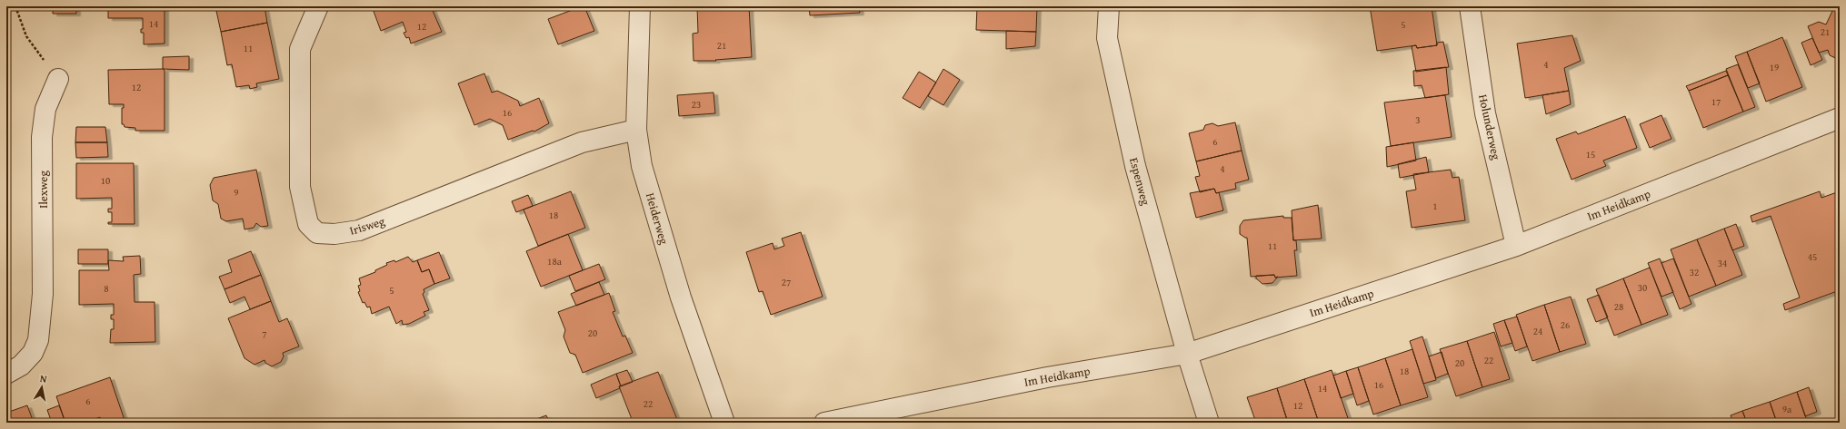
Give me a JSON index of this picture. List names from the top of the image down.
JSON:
{
  "streets": {
    "street": [
      "Holunderweg",
      "Espenweg",
      "Ilexweg",
      "Im Heidkamp",
      "Heiderweg",
      "Irisweg"
    ]
  },
  "crossings": [
    ["Holunderweg", "Im Heidkamp"],
    ["Espenweg", "Im Heidkamp"],
    ["Heiderweg", "Irisweg"]
  ],
  "house_numbers": [
    "14",
    "5",
    "12",
    "21",
    "21",
    "11",
    "4",
    "19",
    "12",
    "17",
    "23",
    "16",
    "3",
    "6",
    "15",
    "4",
    "10",
    "9",
    "1",
    "18",
    "11",
    "45",
    "18a",
    "34",
    "32",
    "27",
    "30",
    "8",
    "5",
    "28",
    "26",
    "24",
    "20",
    "7",
    "22",
    "20",
    "18",
    "16",
    "14",
    "6",
    "22",
    "12",
    "9a"
  ],
  "north": "top"
}
